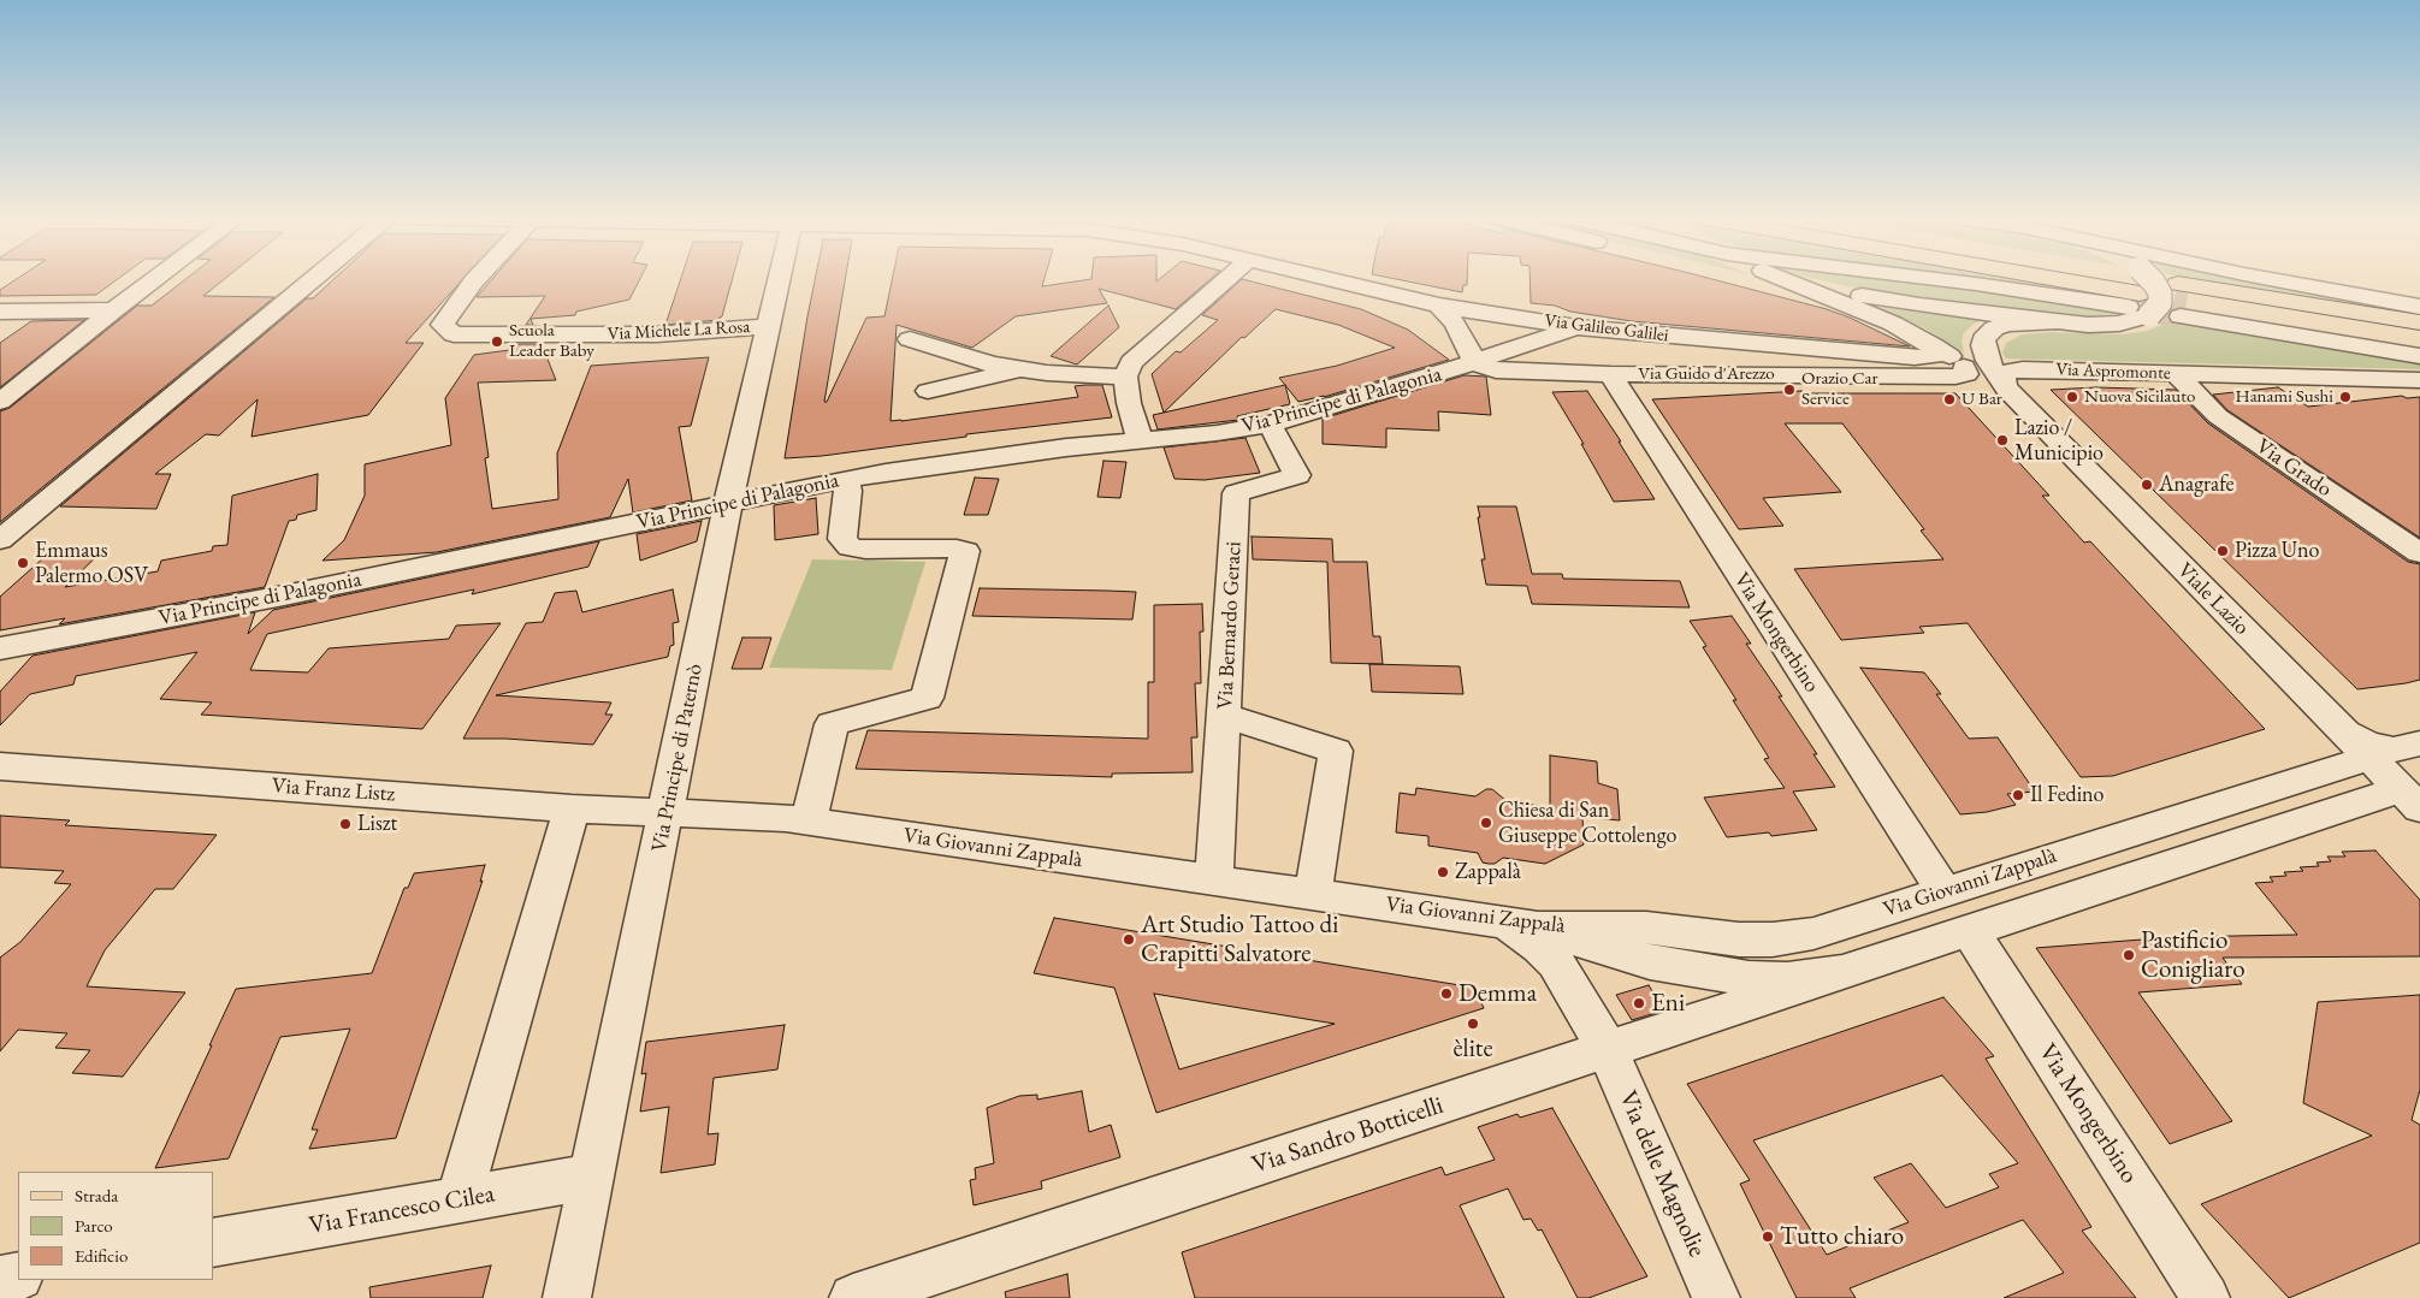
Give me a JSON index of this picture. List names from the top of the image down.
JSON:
{
  "streets": {
    "street": [
      "Via Galileo Galilei",
      "Via Michele La Rosa",
      "Via Aspromonte",
      "Via Guido d'Arezzo",
      "Via Principe di Palagonia",
      "Via Grado",
      "Viale Lazio",
      "Via Bernardo Geraci",
      "Via Mongerbino",
      "Via Principe di Paternò",
      "Via Franz Listz",
      "Via Giovanni Zappalà",
      "Via Sandro Botticelli",
      "Via delle Magnolie",
      "Via Francesco Cilea"
    ]
  },
  "crossings": [
    ["Via Galileo Galilei", "Via Principe di Palagonia"],
    ["Via Michele La Rosa", "Via Principe di Paternò"],
    ["Via Aspromonte", "Via Grado"],
    ["Via Aspromonte", "Viale Lazio"],
    ["Via Guido d'Arezzo", "Via Principe di Palagonia"],
    ["Via Guido d'Arezzo", "Via Mongerbino"],
    ["Via Principe di Palagonia", "Via Bernardo Geraci"],
    ["Via Principe di Palagonia", "Via Principe di Paternò"],
    ["Viale Lazio", "Via Giovanni Zappalà"],
    ["Via Bernardo Geraci", "Via Giovanni Zappalà"],
    ["Via Mongerbino", "Via Giovanni Zappalà"],
    ["Via Principe di Paternò", "Via Franz Listz"],
    ["Via Principe di Paternò", "Via Giovanni Zappalà"],
    ["Via Principe di Paternò", "Via Francesco Cilea"],
    ["Via Franz Listz", "Via Giovanni Zappalà"],
    ["Via Giovanni Zappalà", "Via Sandro Botticelli"],
    ["Via Giovanni Zappalà", "Via delle Magnolie"],
    ["Via Sandro Botticelli", "Via delle Magnolie"]
  ],
  "places": [
    "Scuola Leader Baby",
    "Orazio Car Service",
    "Nuova Sicilauto",
    "Hanami Sushi",
    "U Bar",
    "Lazio / Municipio",
    "Anagrafe",
    "Pizza Uno",
    "Emmaus Palermo OSV",
    "Il Fedino",
    "Chiesa di San Giuseppe Cottolengo",
    "Liszt",
    "Zappalà",
    "Art Studio Tattoo di Crapitti Salvatore",
    "Pastificio Conigliaro",
    "Demma",
    "Eni",
    "èlite",
    "Tutto chiaro"
  ],
  "legend": ["Strada", "Parco", "Edificio"]
}
